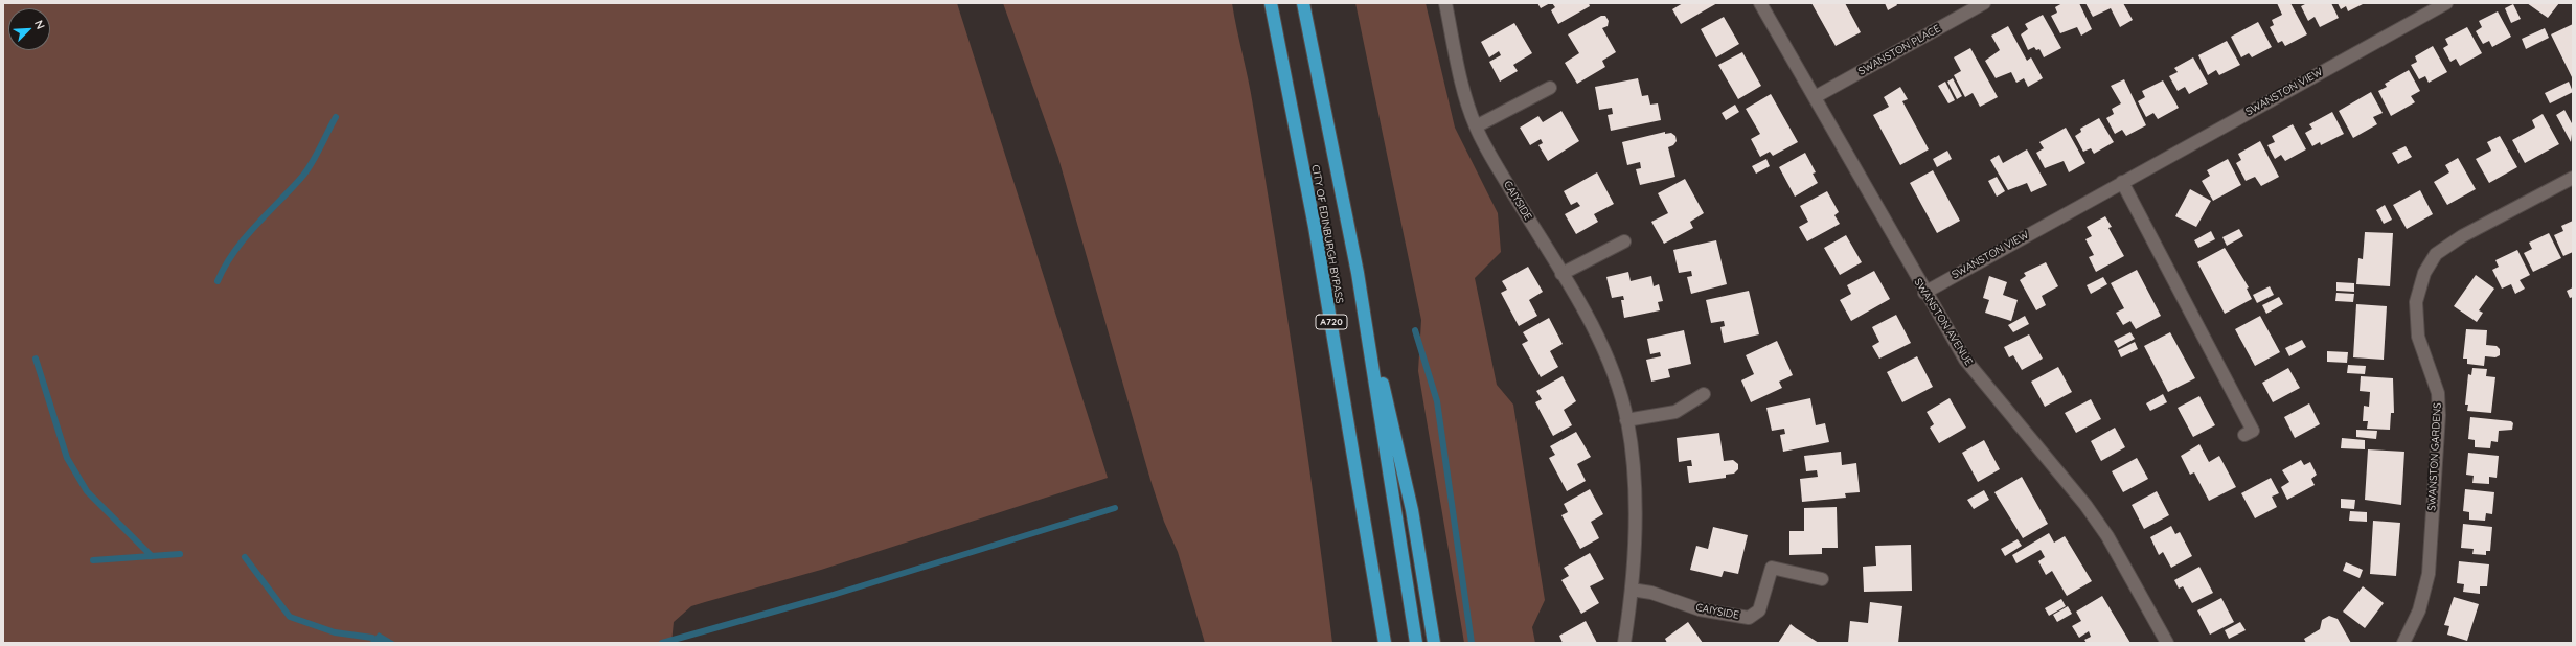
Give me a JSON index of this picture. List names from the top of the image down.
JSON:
{
  "streets": {
    "highway": ["CITY OF EDINBURGH BYPASS", "A720"],
    "street": [
      "SWANSTON PLACE",
      "SWANSTON VIEW",
      "CAIYSIDE",
      "SWANSTON AVENUE",
      "SWANSTON GARDENS"
    ]
  },
  "crossings": [
    ["SWANSTON PLACE", "SWANSTON AVENUE"],
    ["SWANSTON VIEW", "SWANSTON AVENUE"]
  ],
  "north": "top right"
}
